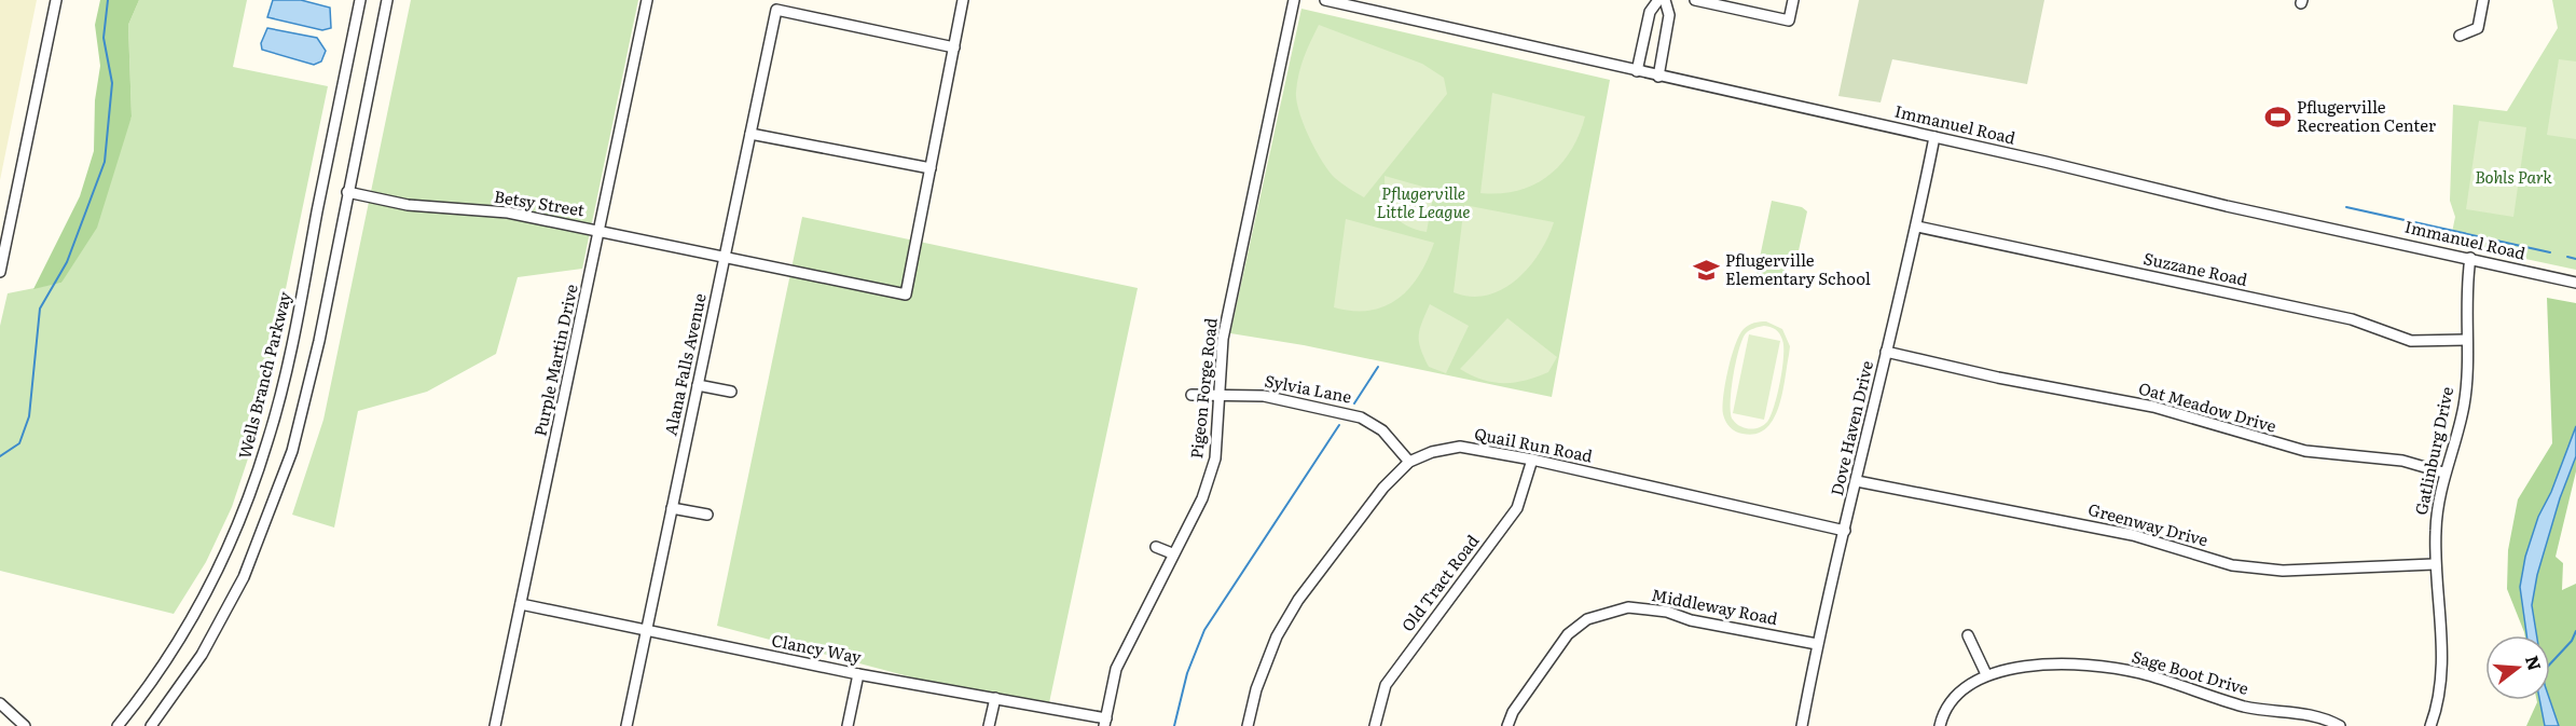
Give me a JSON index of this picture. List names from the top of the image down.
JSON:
{
  "streets": {
    "street": [
      "Immanuel Road",
      "Betsy Street",
      "Suzzane Road",
      "Purple Martin Drive",
      "Alana Falls Avenue",
      "Wells Branch Parkway",
      "Pigeon Forge Road",
      "Sylvia Lane",
      "Oat Meadow Drive",
      "Dove Haven Drive",
      "Quail Run Road",
      "Gatlinburg Drive",
      "Greenway Drive",
      "Old Tract Road",
      "Middleway Road",
      "Clancy Way",
      "Sage Boot Drive"
    ]
  },
  "crossings": [
    ["Immanuel Road", "Dove Haven Drive"],
    ["Immanuel Road", "Gatlinburg Drive"],
    ["Betsy Street", "Purple Martin Drive"],
    ["Betsy Street", "Alana Falls Avenue"],
    ["Suzzane Road", "Dove Haven Drive"],
    ["Suzzane Road", "Gatlinburg Drive"],
    ["Purple Martin Drive", "Clancy Way"],
    ["Alana Falls Avenue", "Clancy Way"],
    ["Pigeon Forge Road", "Sylvia Lane"],
    ["Pigeon Forge Road", "Clancy Way"],
    ["Sylvia Lane", "Quail Run Road"],
    ["Oat Meadow Drive", "Dove Haven Drive"],
    ["Oat Meadow Drive", "Gatlinburg Drive"],
    ["Dove Haven Drive", "Quail Run Road"],
    ["Dove Haven Drive", "Greenway Drive"],
    ["Dove Haven Drive", "Middleway Road"],
    ["Quail Run Road", "Old Tract Road"],
    ["Gatlinburg Drive", "Greenway Drive"]
  ],
  "parks": ["Bohls Park", "Pflugerville Little League"],
  "places": {
    "sports": ["Pflugerville Recreation Center"],
    "school or university": ["Pflugerville Elementary School"]
  },
  "north": "right"
}
